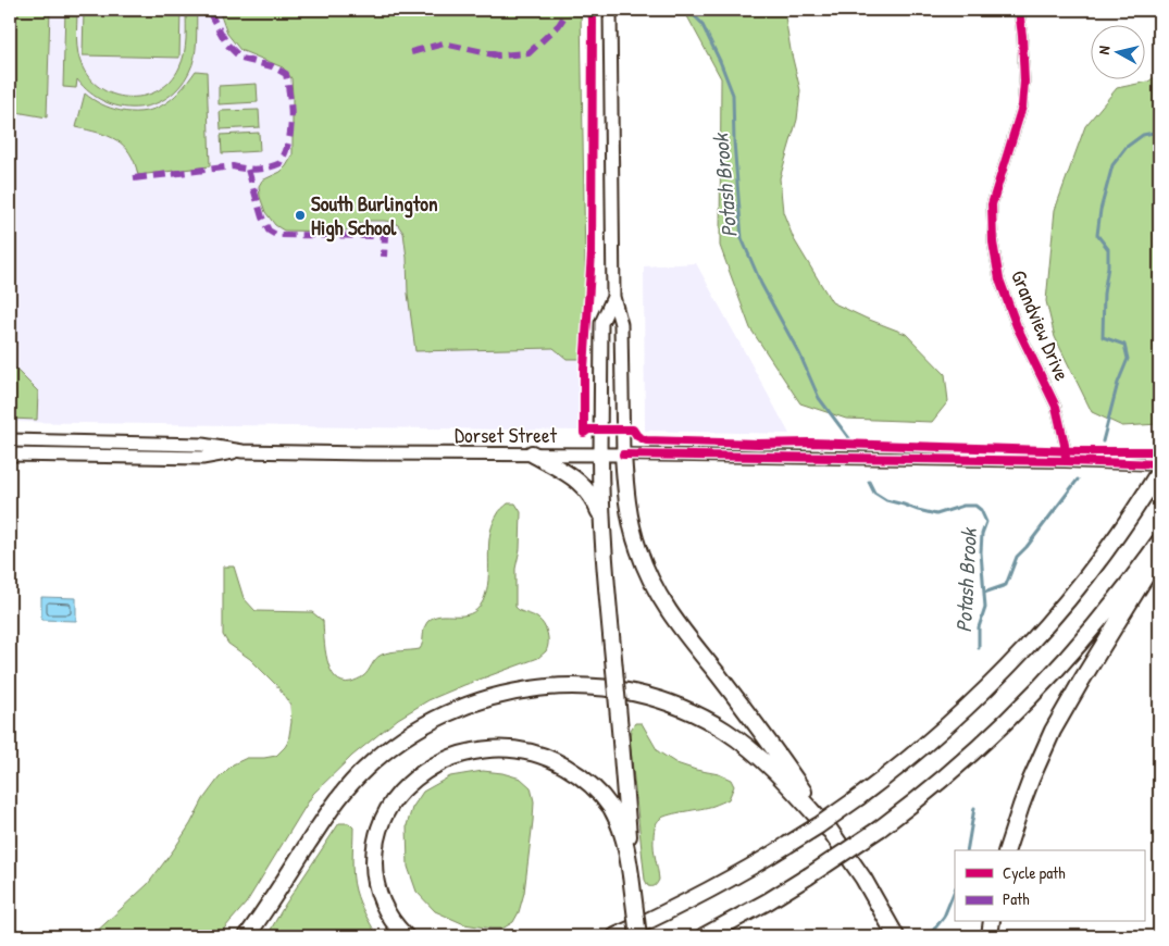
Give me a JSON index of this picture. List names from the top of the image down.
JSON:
{
  "streets": {
    "main road": ["Dorset Street"],
    "street": ["Grandview Drive"]
  },
  "crossings": [
    ["Grandview Drive", "Dorset Street"]
  ],
  "water": ["Potash Brook"],
  "places": ["South Burlington High School"],
  "legend": ["Cycle path", "Path"],
  "north": "left"
}
